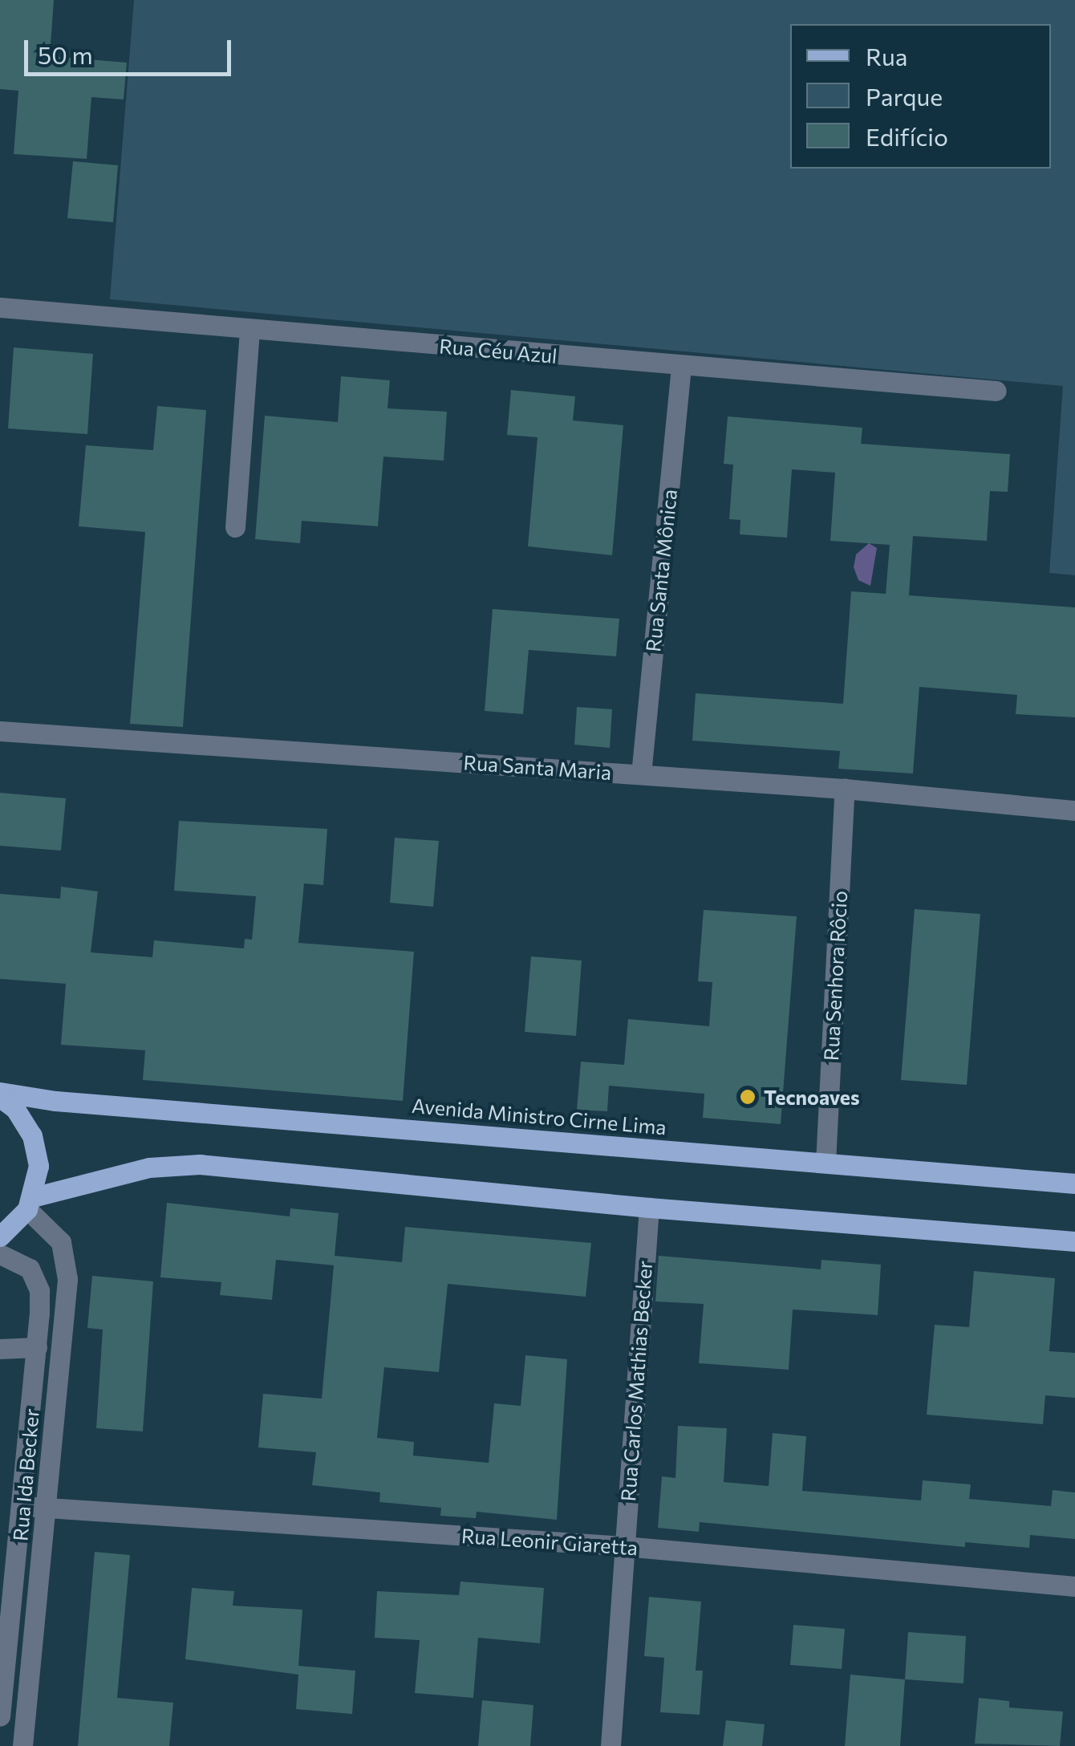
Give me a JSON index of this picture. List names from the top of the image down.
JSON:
{
  "streets": {
    "main road": ["Avenida Ministro Cirne Lima"],
    "street": [
      "Rua Céu Azul",
      "Rua Santa Mônica",
      "Rua Santa Maria",
      "Rua Senhora Rôcio",
      "Rua Carlos Mathias Becker",
      "Rua Ida Becker",
      "Rua Leonir Giaretta"
    ]
  },
  "crossings": [
    ["Rua Céu Azul", "Rua Santa Mônica"],
    ["Rua Santa Mônica", "Rua Santa Maria"],
    ["Rua Santa Maria", "Rua Senhora Rôcio"],
    ["Rua Senhora Rôcio", "Avenida Ministro Cirne Lima"],
    ["Rua Carlos Mathias Becker", "Rua Leonir Giaretta"],
    ["Rua Ida Becker", "Rua Leonir Giaretta"]
  ],
  "places": ["Tecnoaves"],
  "legend": ["Rua", "Parque", "Edifício"],
  "scale_bar": "50 m"
}
